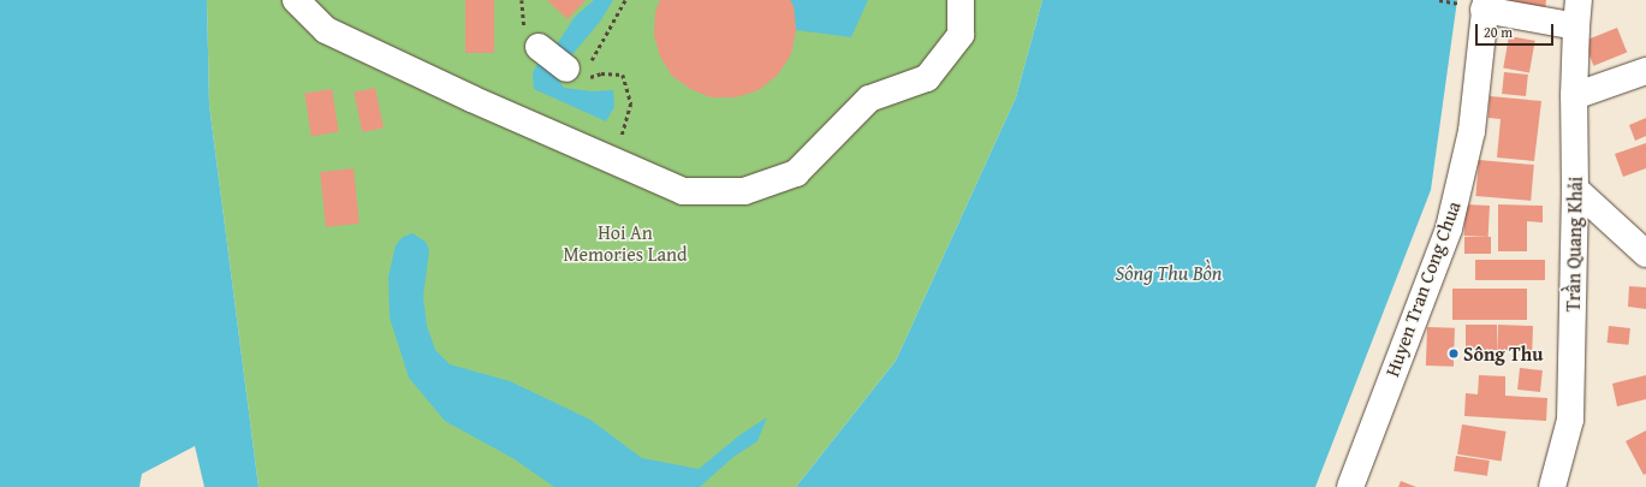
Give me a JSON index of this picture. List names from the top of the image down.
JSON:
{
  "streets": {
    "street": ["Trần Quang Khải", "Huyen Tran Cong Chua"]
  },
  "water": ["Sông Thu Bồn"],
  "parks": ["Hoi An Memories Land"],
  "places": ["Sông Thu"],
  "scale_bar": "20 m"
}
